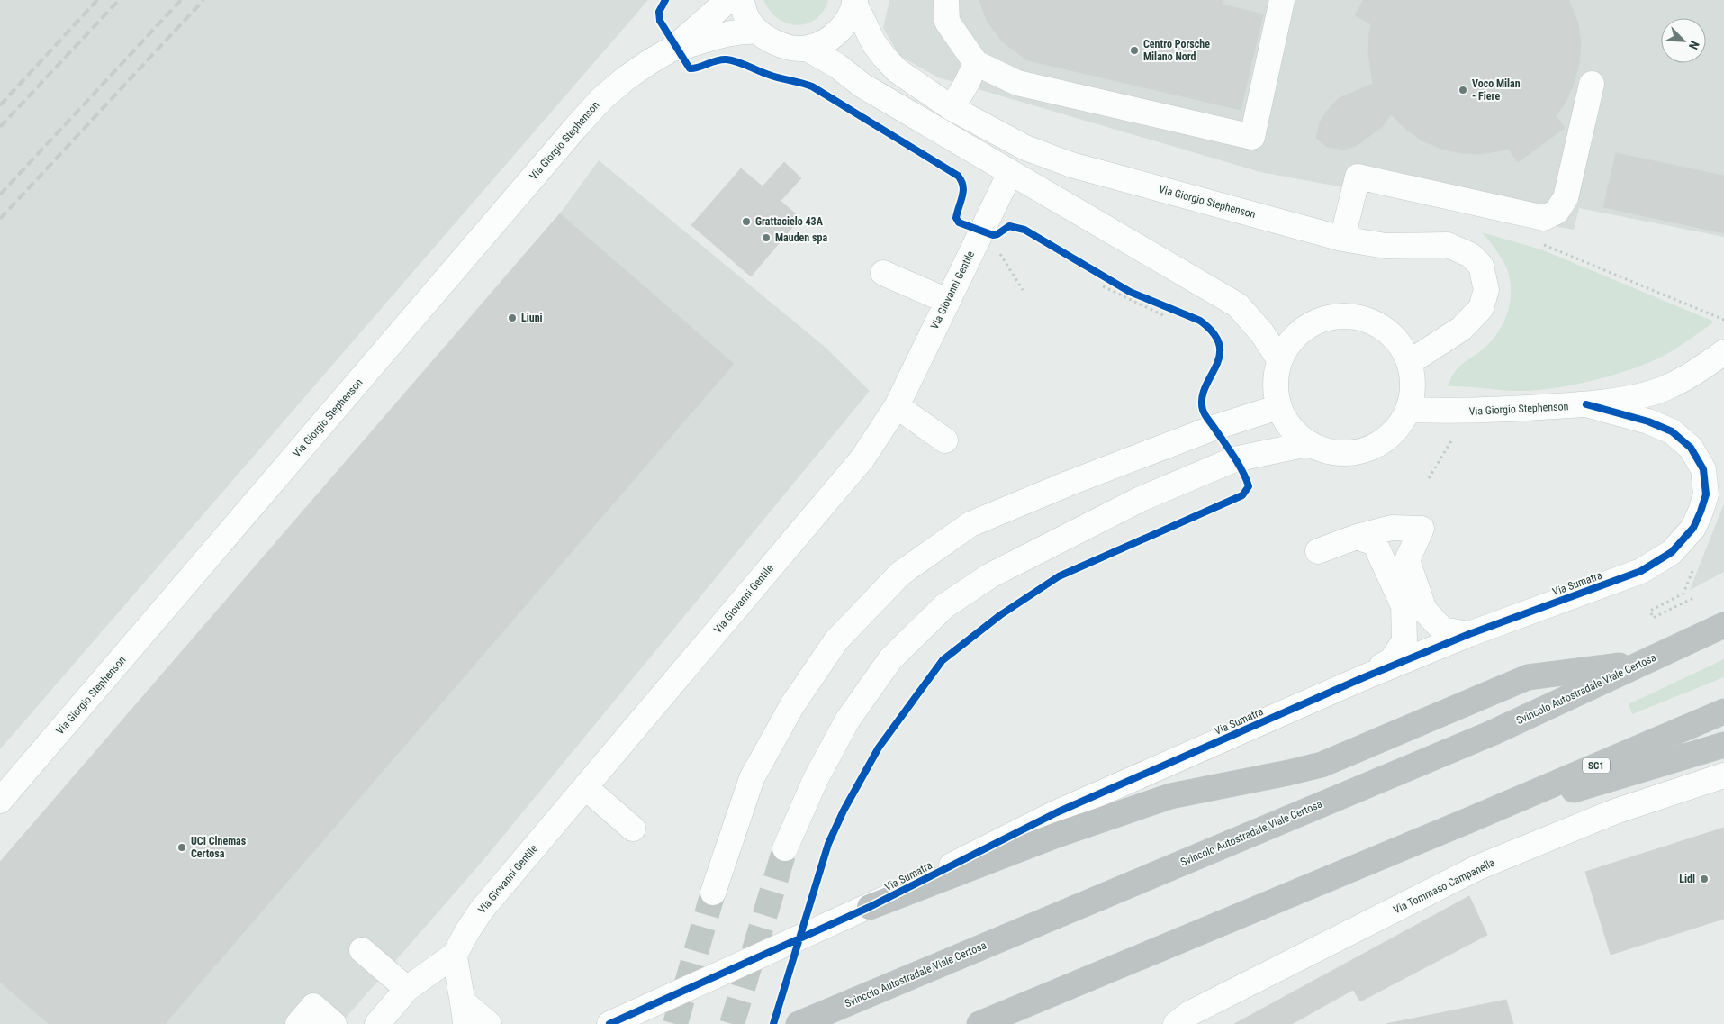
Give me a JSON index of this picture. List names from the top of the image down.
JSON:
{
  "streets": {
    "highway": ["Svincolo Autostradale Viale Certosa", "SC1"],
    "street": [
      "Via Giorgio Stephenson",
      "Via Giovanni Gentile",
      "Via Sumatra",
      "Via Tommaso Campanella"
    ]
  },
  "crossings": [
    ["Via Giorgio Stephenson", "Via Sumatra"]
  ],
  "places": [
    "Centro Porsche Milano Nord",
    "Voco Milan - Fiere",
    "Grattacielo 43A",
    "Mauden spa",
    "Liuni",
    "UCI Cinemas Certosa",
    "Lidl"
  ],
  "north": "bottom right"
}
